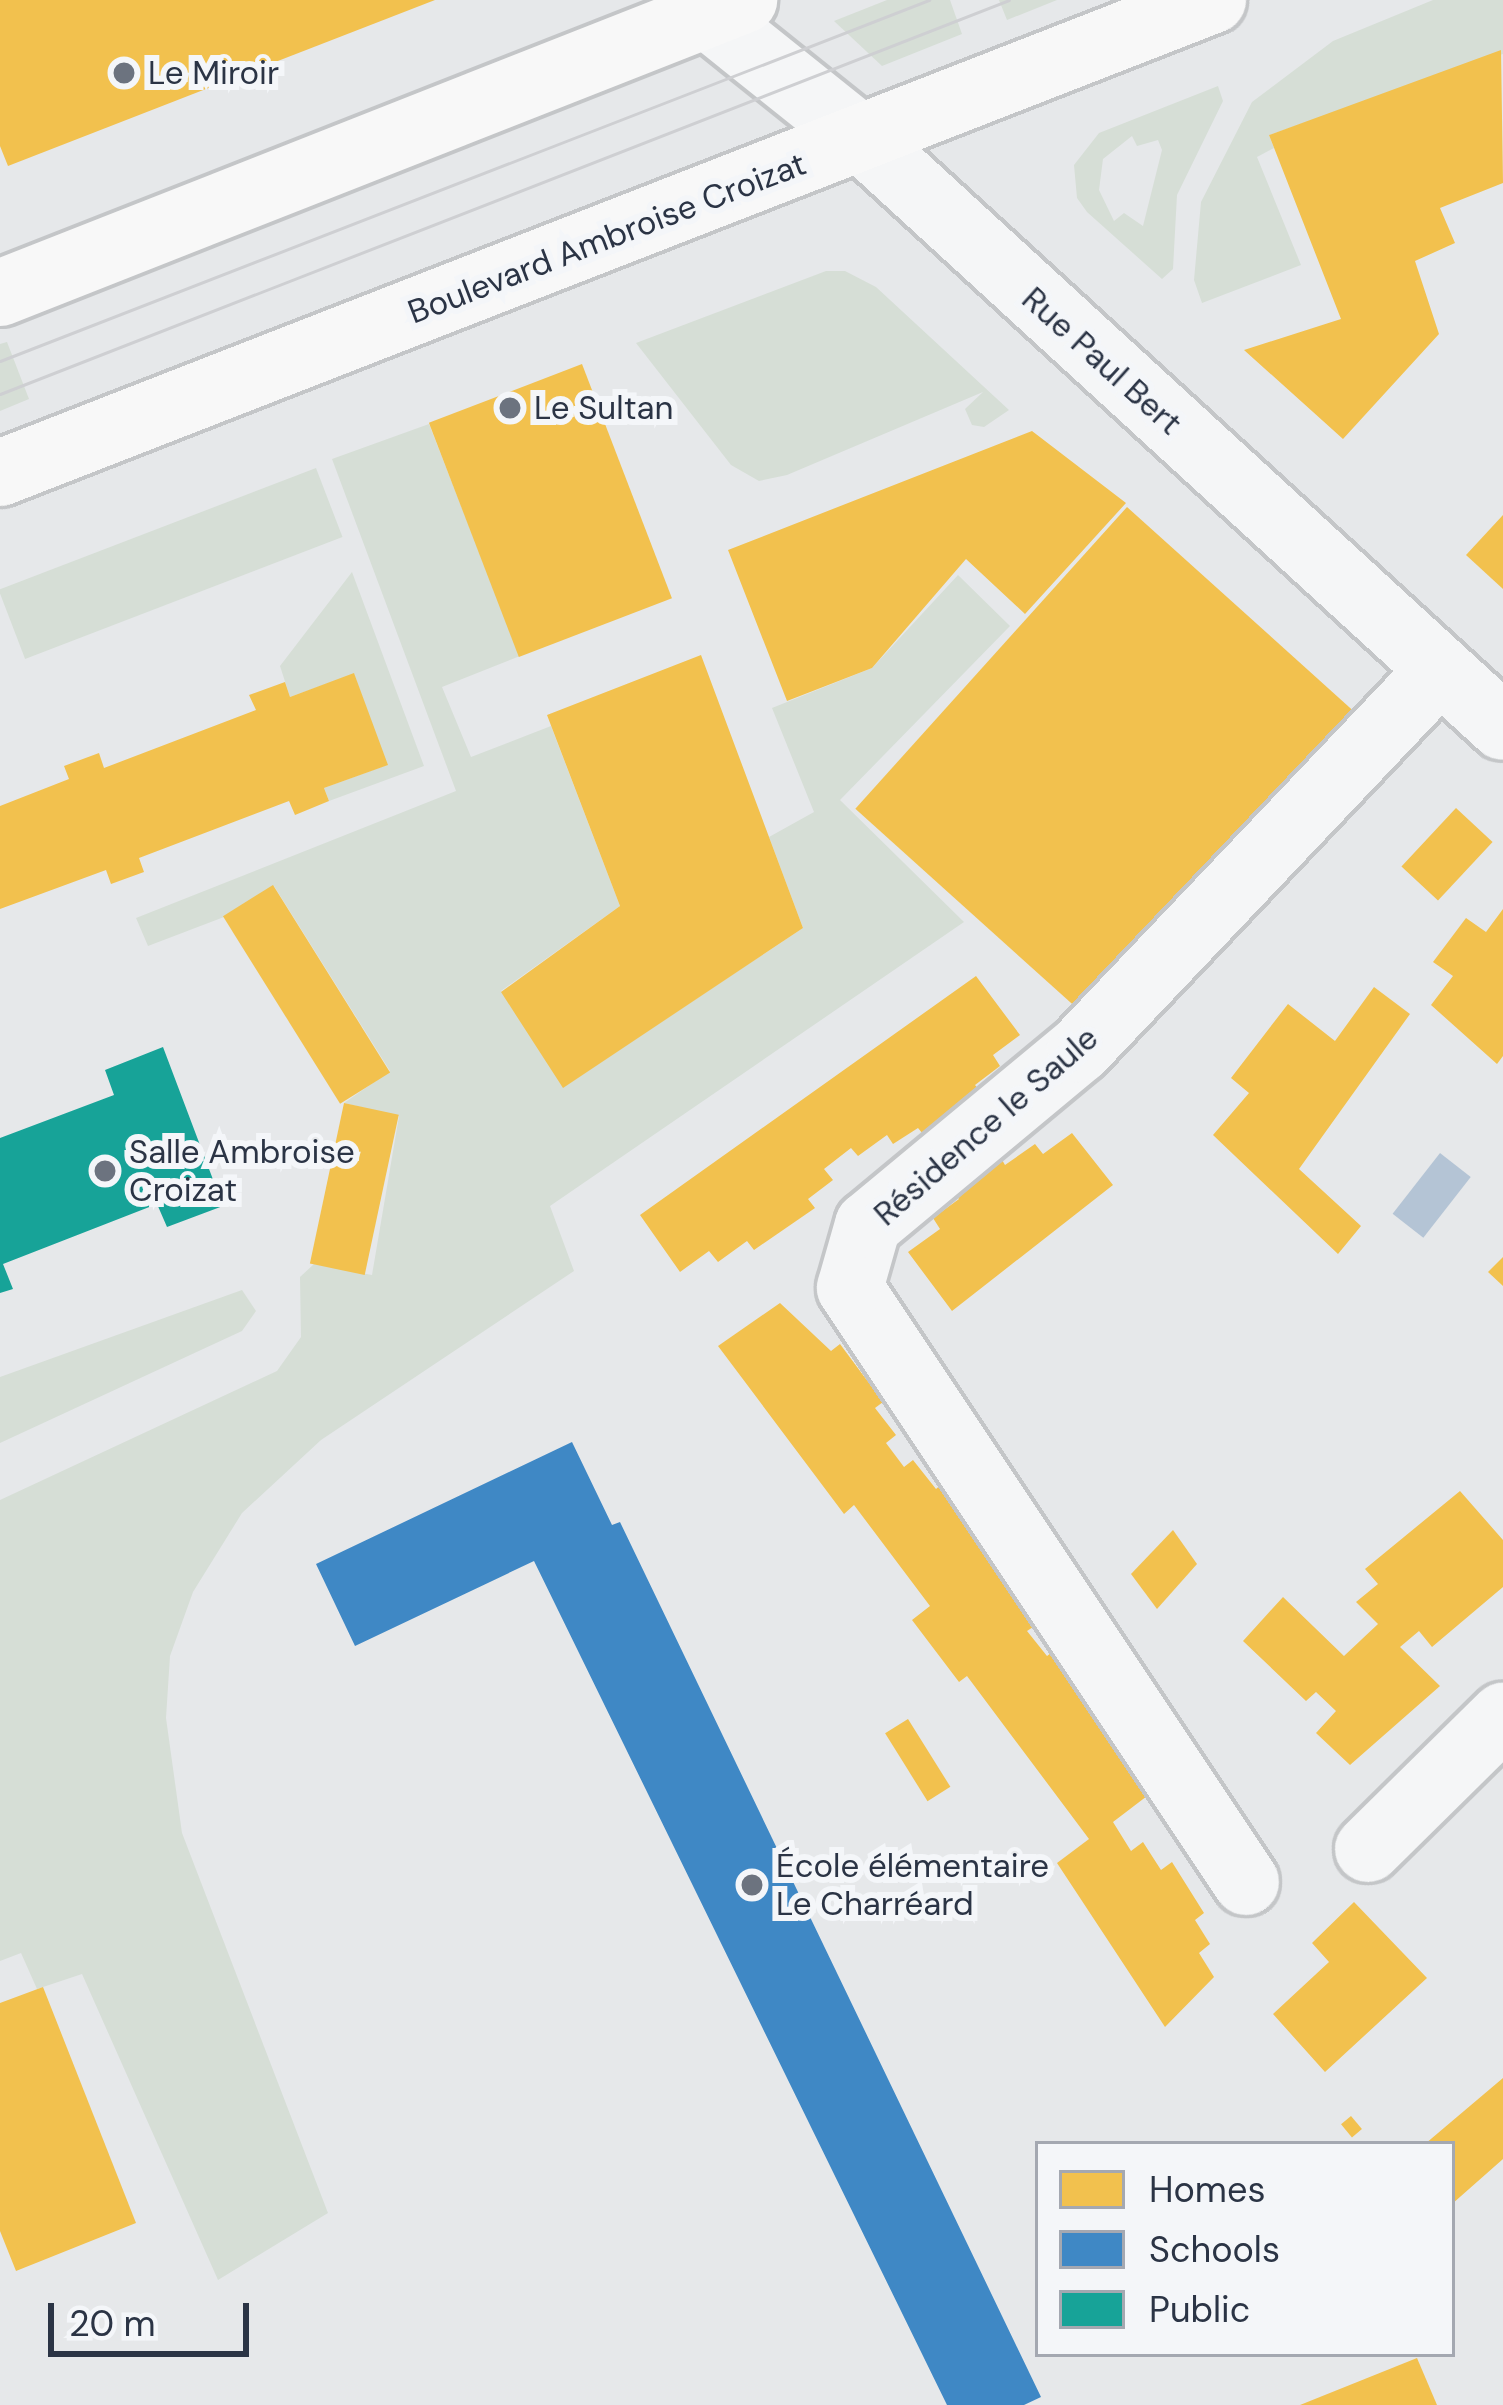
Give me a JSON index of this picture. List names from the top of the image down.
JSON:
{
  "streets": {
    "main road": ["Boulevard Ambroise Croizat"],
    "street": ["Rue Paul Bert", "Résidence le Saule"]
  },
  "crossings": [
    ["Boulevard Ambroise Croizat", "Rue Paul Bert"],
    ["Rue Paul Bert", "Résidence le Saule"]
  ],
  "places": [
    "Le Miroir",
    "Le Sultan",
    "Salle Ambroise Croizat",
    "École élémentaire Le Charréard"
  ],
  "legend": ["Homes", "Schools", "Public"],
  "scale_bar": "20 m"
}
